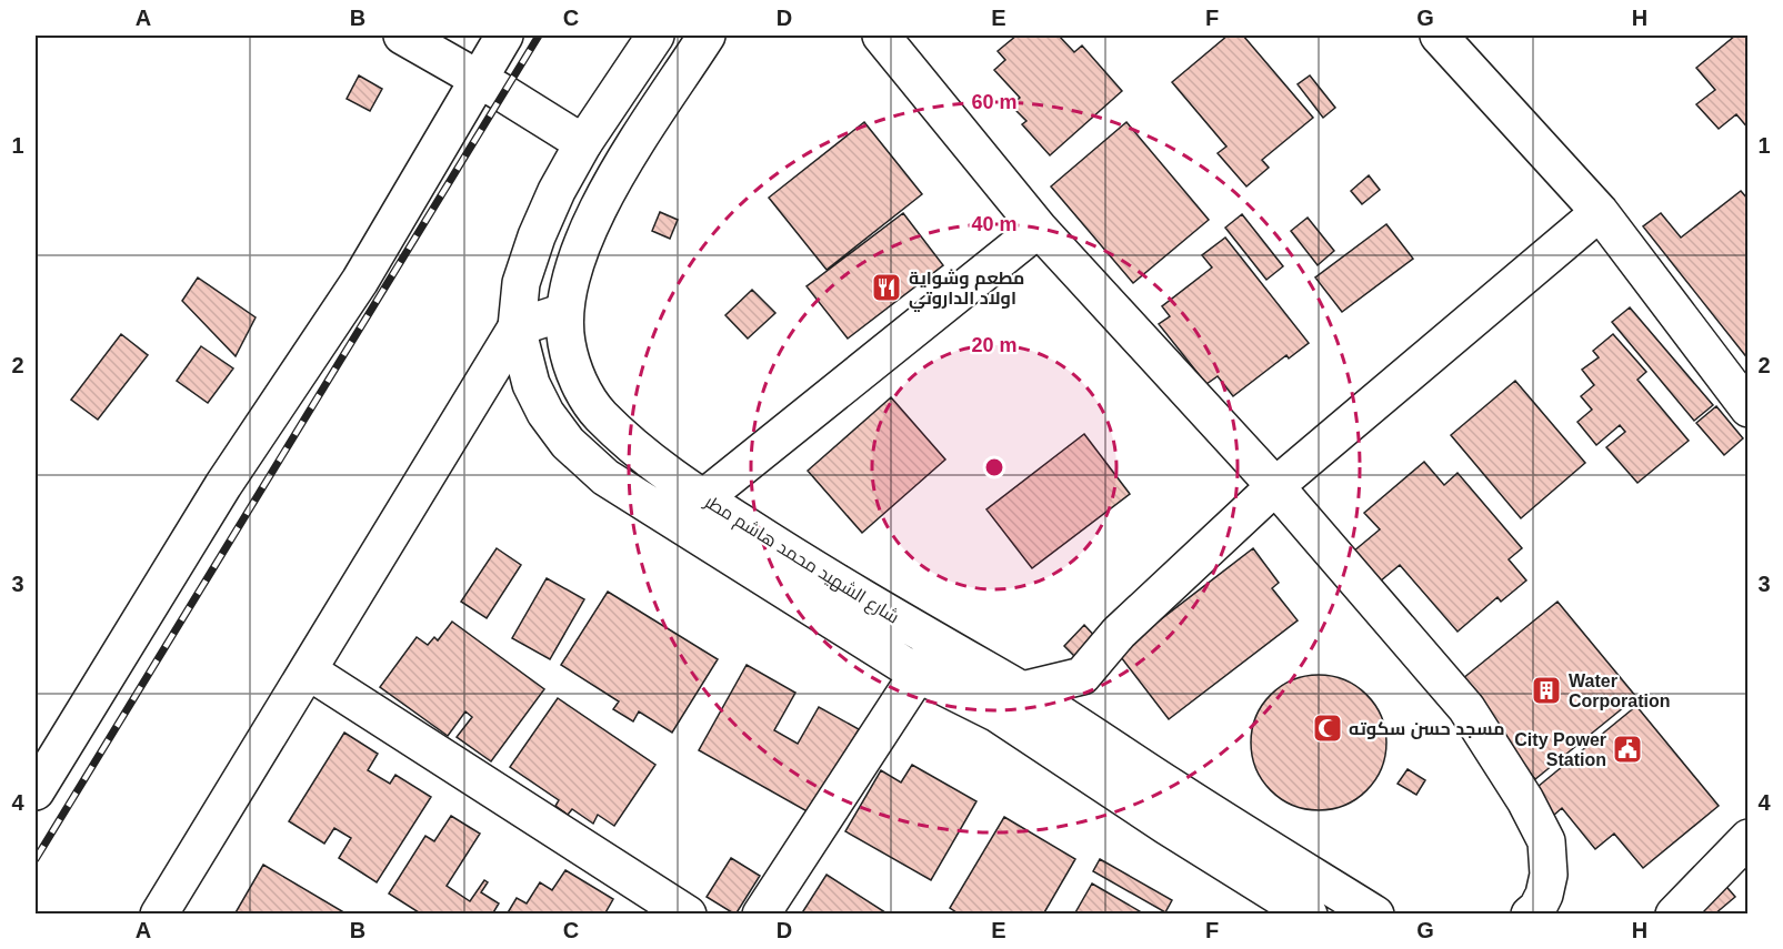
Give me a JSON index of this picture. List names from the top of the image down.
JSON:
{
  "streets": {
    "street": ["شارع الشهيد محمد هاشم مطر"]
  },
  "places": {
    "restaurant": ["مطعم وشواية اولاد الداروتي"],
    "building": ["Water Corporation"],
    "mosque": ["مسجد حسن سكوته"],
    "public building": ["City Power Station"]
  },
  "grid": {
    "columns": [
      "A",
      "B",
      "C",
      "D",
      "E",
      "F",
      "G",
      "H"
    ],
    "rows": [
      "1",
      "2",
      "3",
      "4"
    ]
  },
  "rings": ["60 m", "40 m", "20 m"]
}
